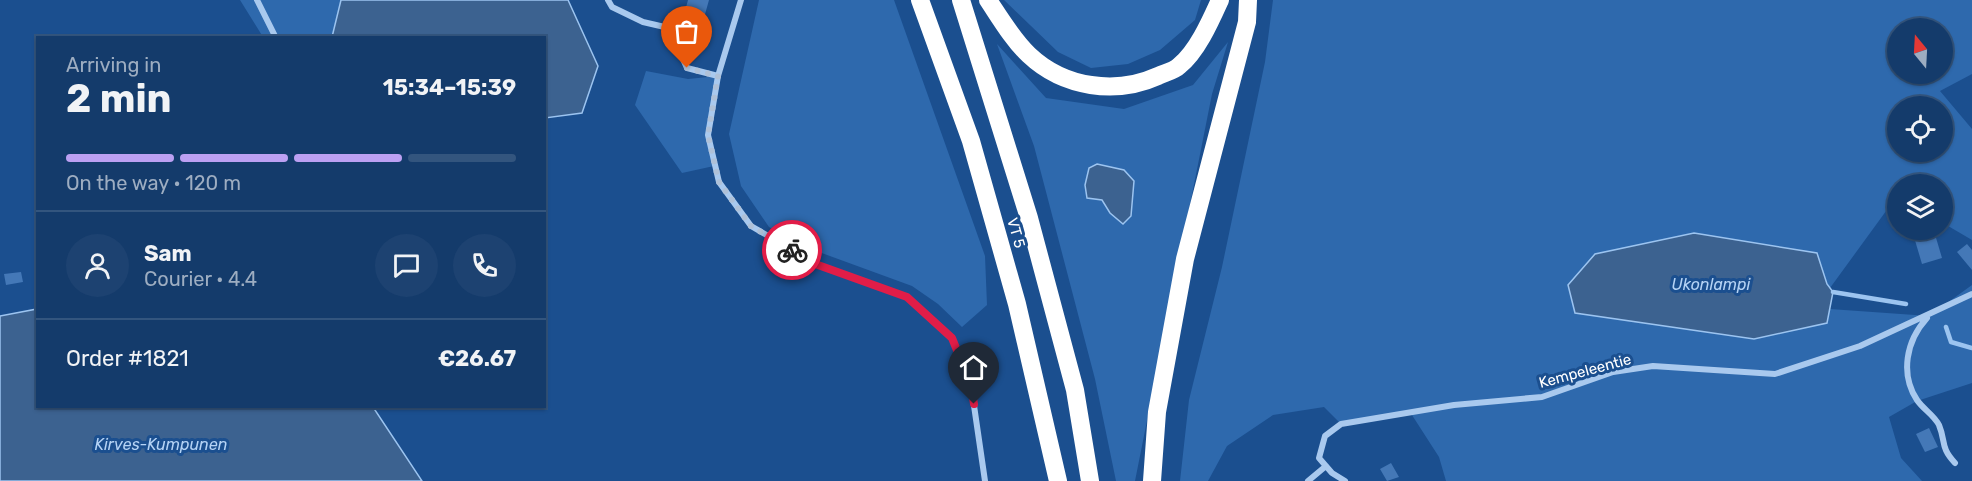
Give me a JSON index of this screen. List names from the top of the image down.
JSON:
{
  "streets": {
    "highway": ["VT 5"],
    "street": ["Kempeleentie"]
  },
  "water": ["Ukonlampi", "Kirves-Kumpunen"],
  "north": "top",
  "page": {
    "heading": ["2 min", "Arriving in", "15:34–15:39"],
    "panel": [
      "Sam",
      "Courier · 4.4",
      "Order #1821",
      "€26.67"
    ],
    "bar": "On the way · 120 m"
  }
}
